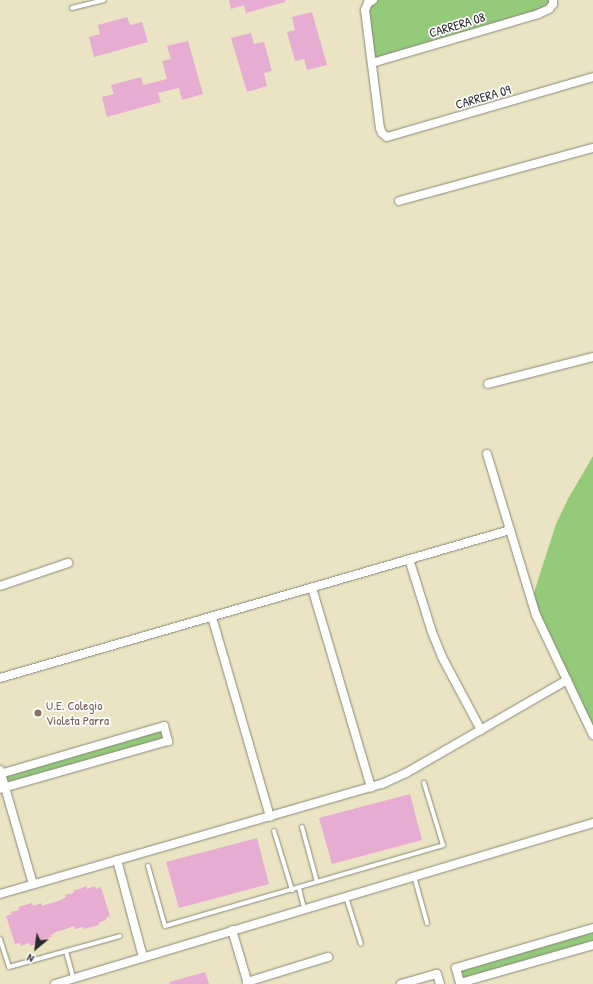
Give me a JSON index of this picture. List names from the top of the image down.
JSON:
{
  "streets": {
    "street": ["CARRERA 08", "CARRERA 09"]
  },
  "crossings": [
    ["CARRERA 08", "CARRERA 09"]
  ],
  "places": ["U.E. Colegio Violeta Parra"],
  "north": "bottom left"
}
